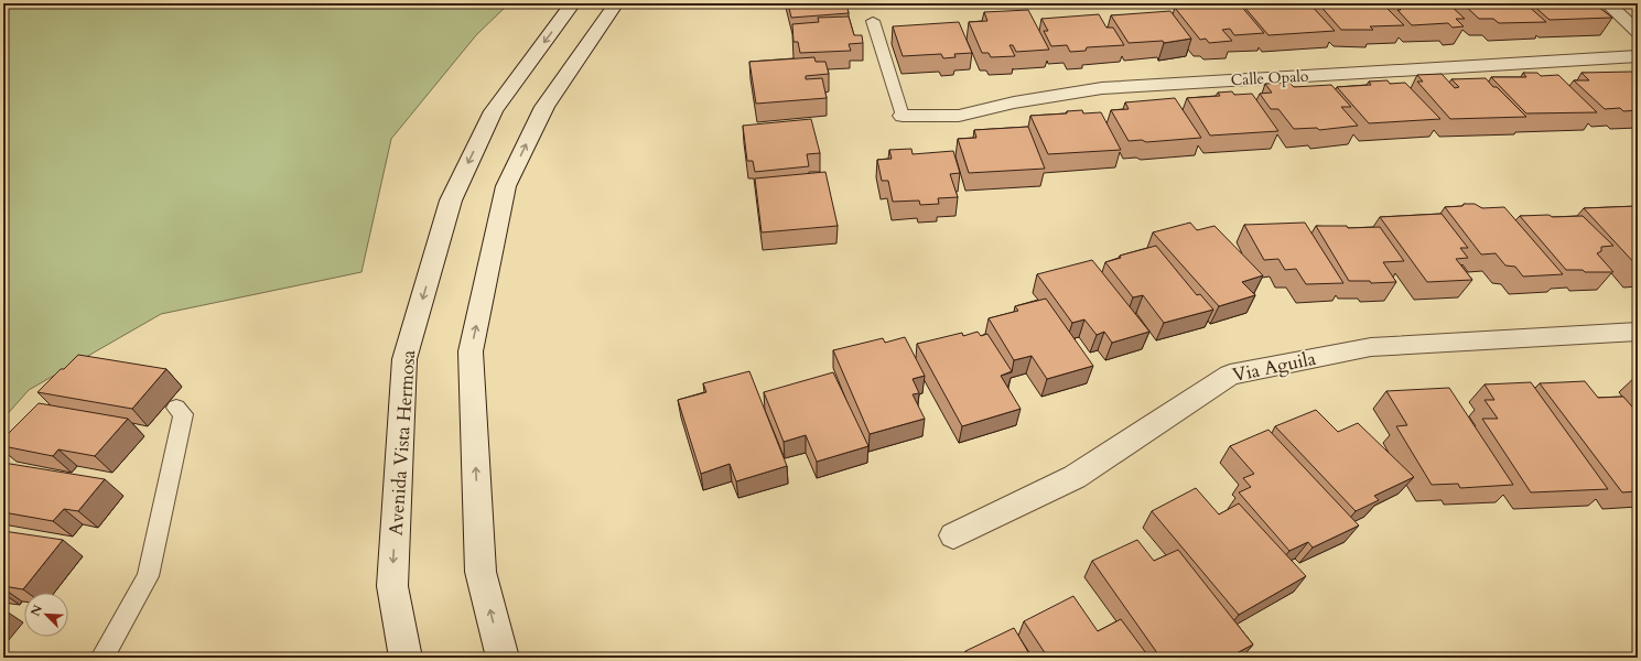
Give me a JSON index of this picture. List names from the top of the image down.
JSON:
{
  "streets": {
    "main road": ["Calle Opalo", "Via Aguila", "Avenida Vista Hermosa"]
  },
  "north": "top left"
}
